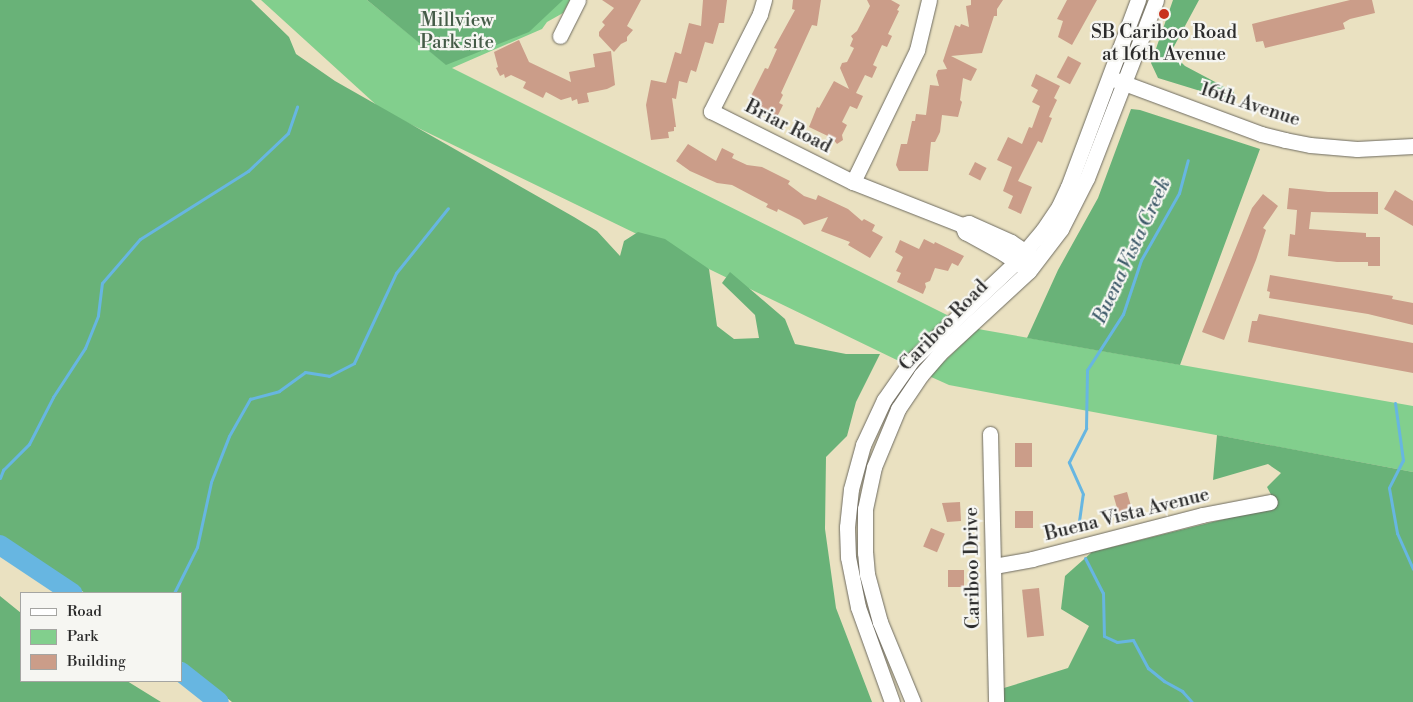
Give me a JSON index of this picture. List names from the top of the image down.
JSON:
{
  "streets": {
    "street": [
      "16th Avenue",
      "Briar Road",
      "Cariboo Road",
      "Buena Vista Avenue",
      "Cariboo Drive"
    ]
  },
  "crossings": [
    ["16th Avenue", "Cariboo Road"],
    ["Briar Road", "Cariboo Road"],
    ["Buena Vista Avenue", "Cariboo Drive"]
  ],
  "water": ["Buena Vista Creek"],
  "parks": ["Millview Park site"],
  "places": ["SB Cariboo Road at 16th Avenue"],
  "legend": ["Road", "Park", "Building"]
}
